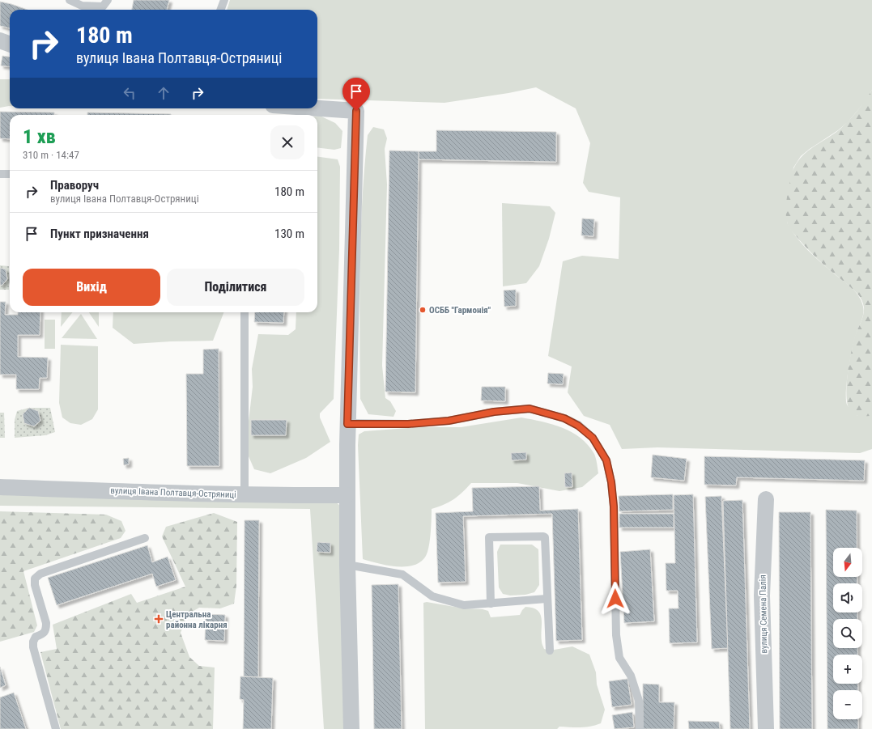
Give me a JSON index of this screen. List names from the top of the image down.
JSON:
{
  "streets": {
    "street": ["вулиця Івана Полтавця-Остряниці", "вулиця Семена Палія"]
  },
  "places": {
    "other": ["ОСББ \"Гармонія\""],
    "health": ["Центральна районна лікарня"]
  },
  "north": "bottom",
  "page": {
    "turn": ["180 m", "вулиця Івана Полтавця-Остряниці"],
    "heading": ["1 хв", "310 m · 14:47"],
    "list": [
      {
        "name": "Праворуч",
        "note": "вулиця Івана Полтавця-Остряниці",
        "value": "180 m"
      },
      {
        "name": "Пункт призначення",
        "value": "130 m"
      }
    ],
    "buttons": ["Вихід", "Поділитися"],
    "map_buttons": ["+", "−"]
  }
}
